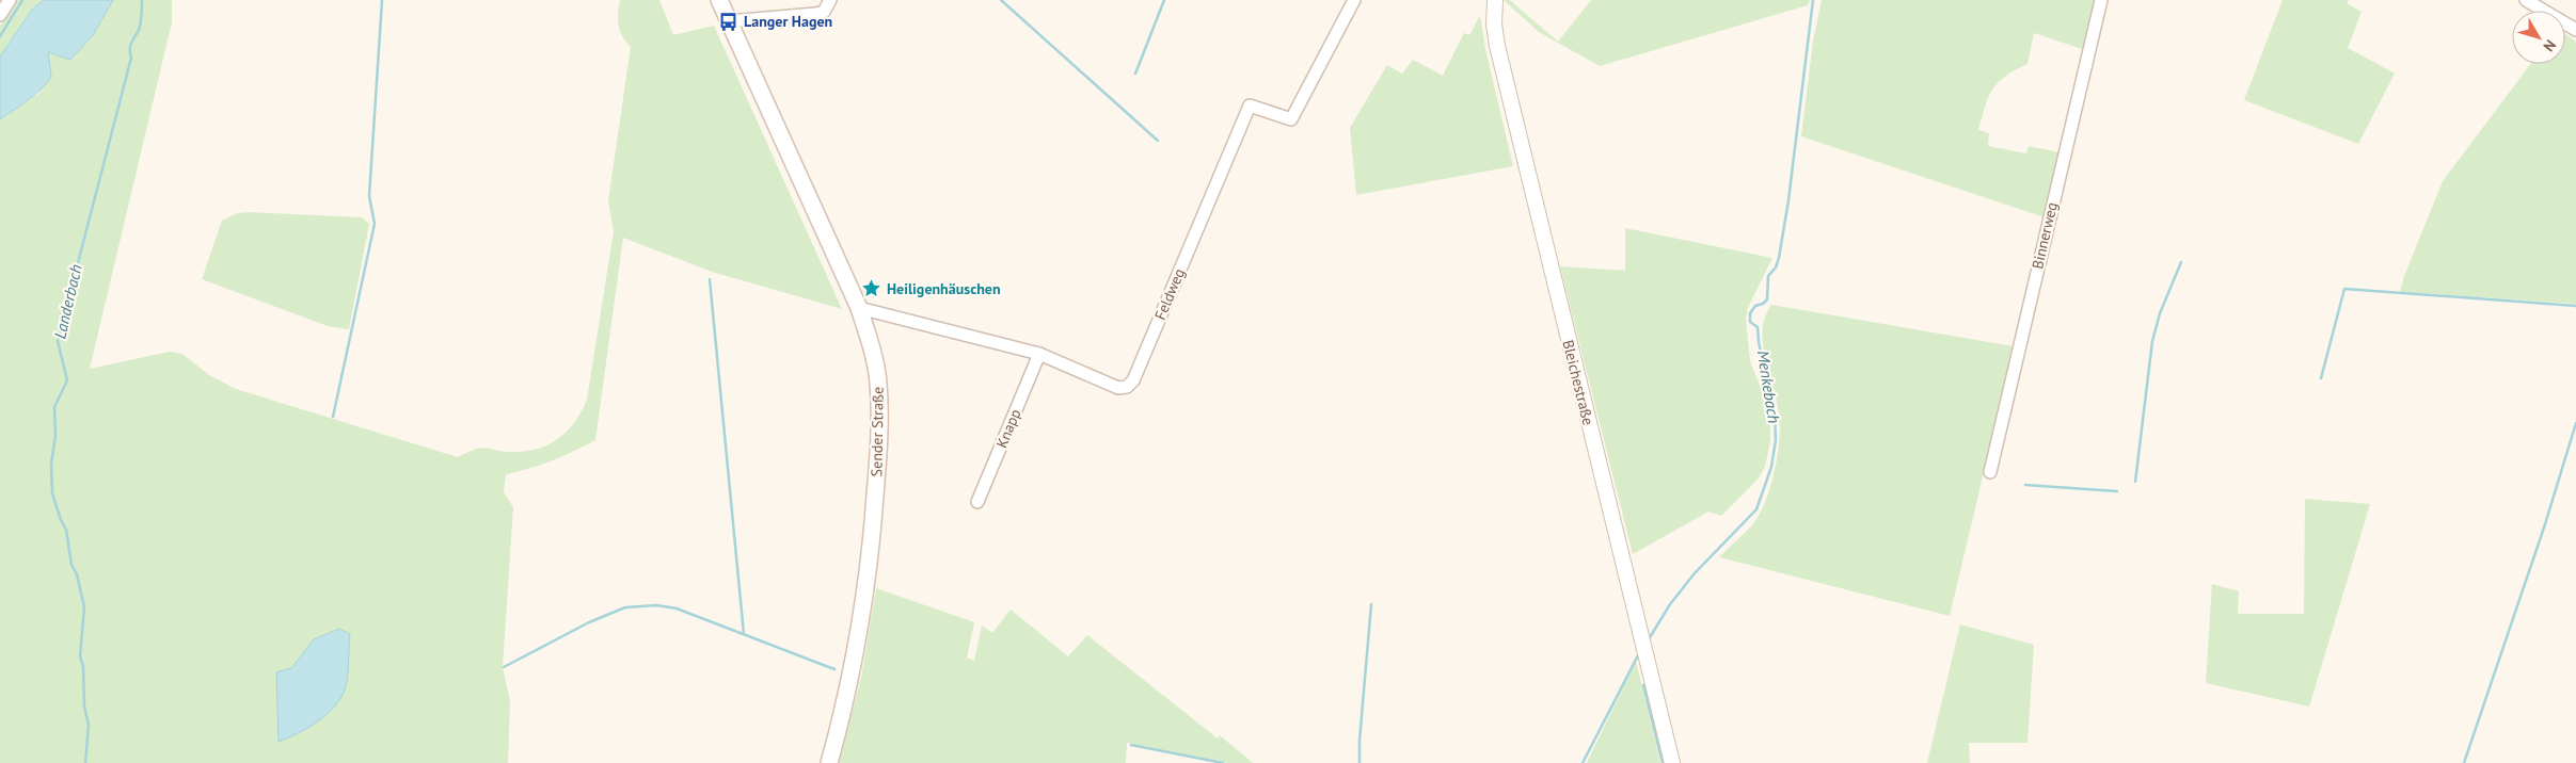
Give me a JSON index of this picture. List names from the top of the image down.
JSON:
{
  "streets": {
    "main road": ["Sender Straße"],
    "street": [
      "Binnerweg",
      "Feldweg",
      "Bleichestraße",
      "Knapp"
    ]
  },
  "crossings": [
    ["Feldweg", "Knapp"],
    ["Feldweg", "Sender Straße"]
  ],
  "water": ["Landerbach", "Menkebach"],
  "places": {
    "bus stop": ["Langer Hagen"],
    "place": ["Heiligenhäuschen"]
  },
  "north": "bottom right"
}
